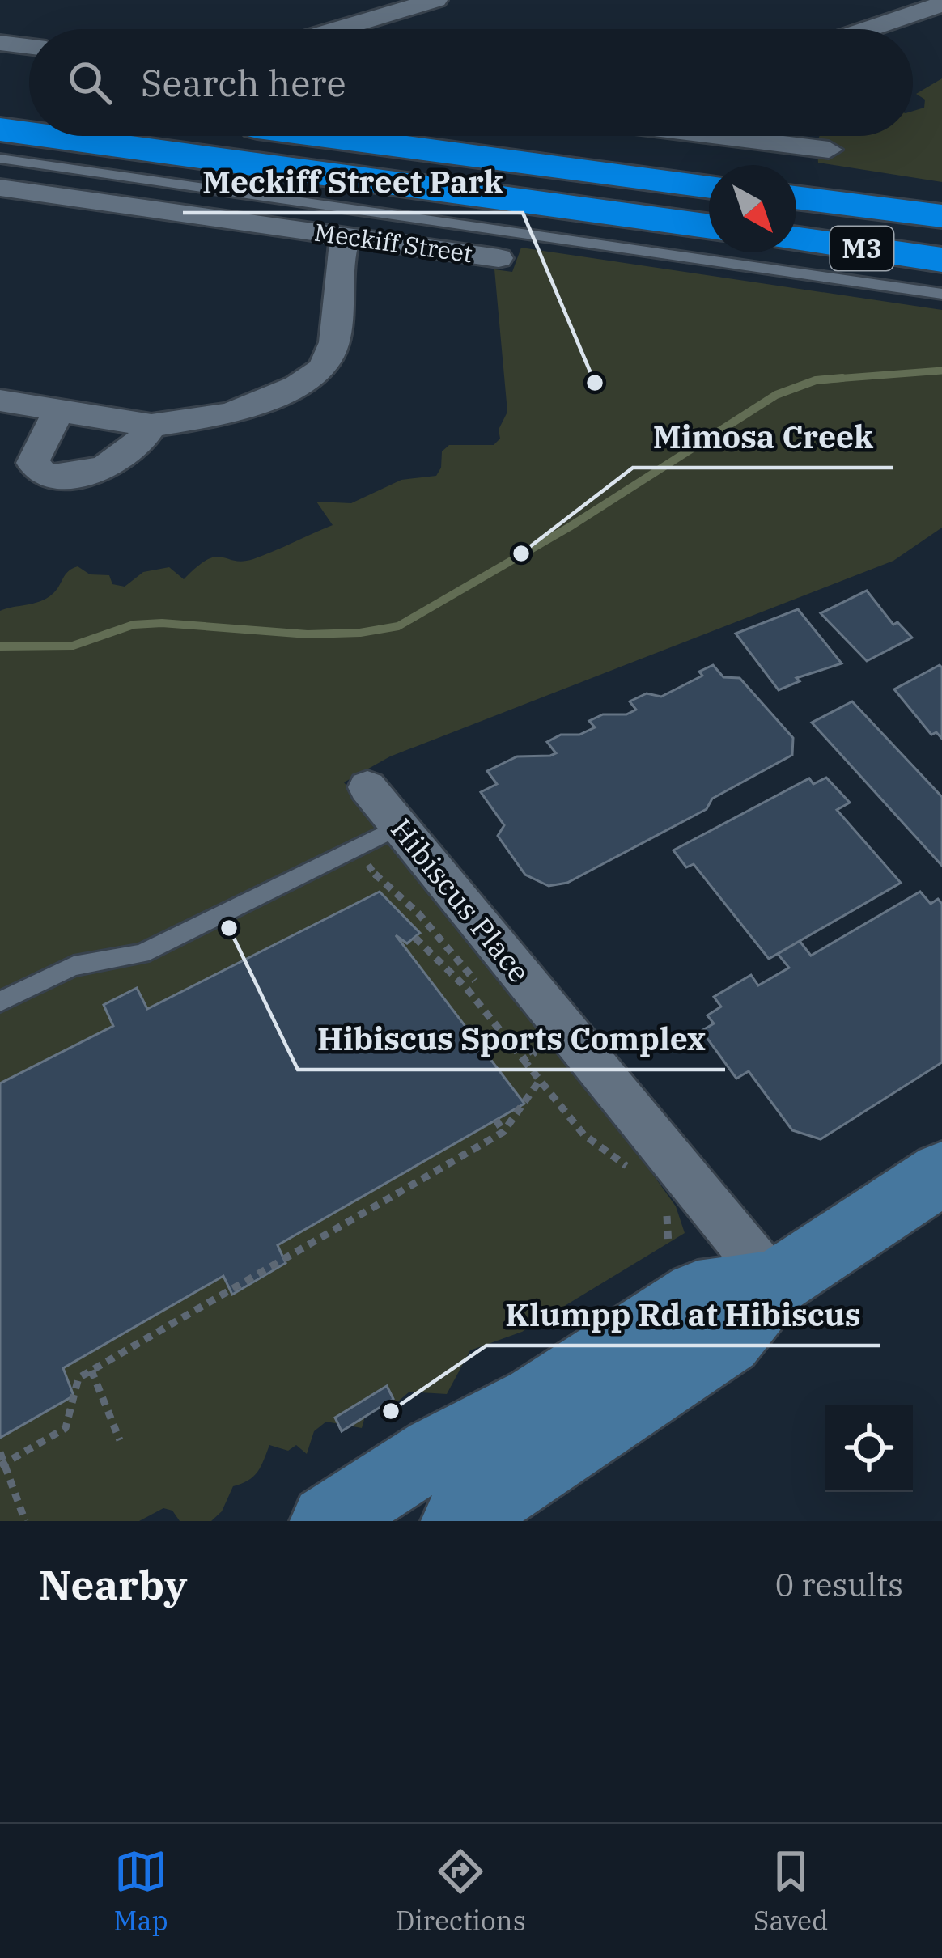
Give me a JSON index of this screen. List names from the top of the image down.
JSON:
{
  "streets": {
    "highway": ["M3"],
    "street": ["Meckiff Street", "Hibiscus Place"]
  },
  "places": [
    "Meckiff Street Park",
    "Mimosa Creek",
    "Hibiscus Sports Complex",
    "Klumpp Rd at Hibiscus"
  ],
  "north": "bottom right",
  "page": {
    "search": "Search here",
    "heading": ["Nearby", "0 results"],
    "nav": ["Map", "Directions", "Saved"]
  }
}
